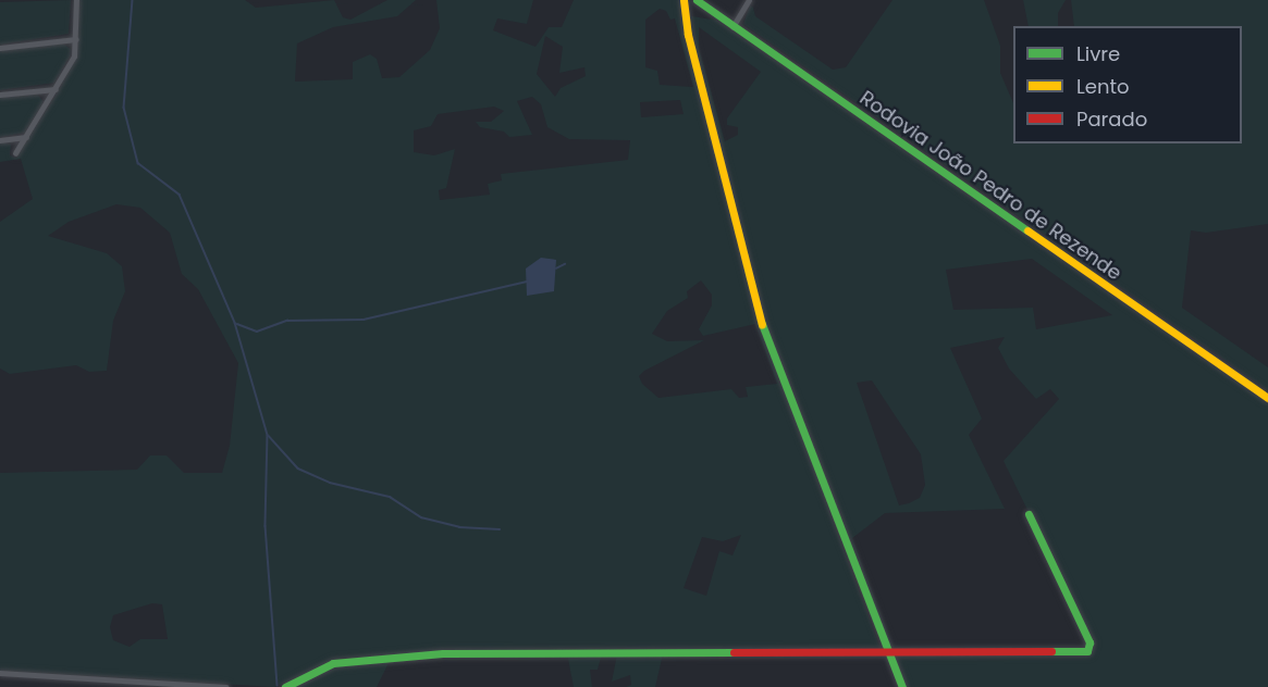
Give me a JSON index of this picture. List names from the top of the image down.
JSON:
{
  "streets": {
    "street": ["Rodovia João Pedro de Rezende"]
  },
  "legend": ["Livre", "Lento", "Parado"]
}
